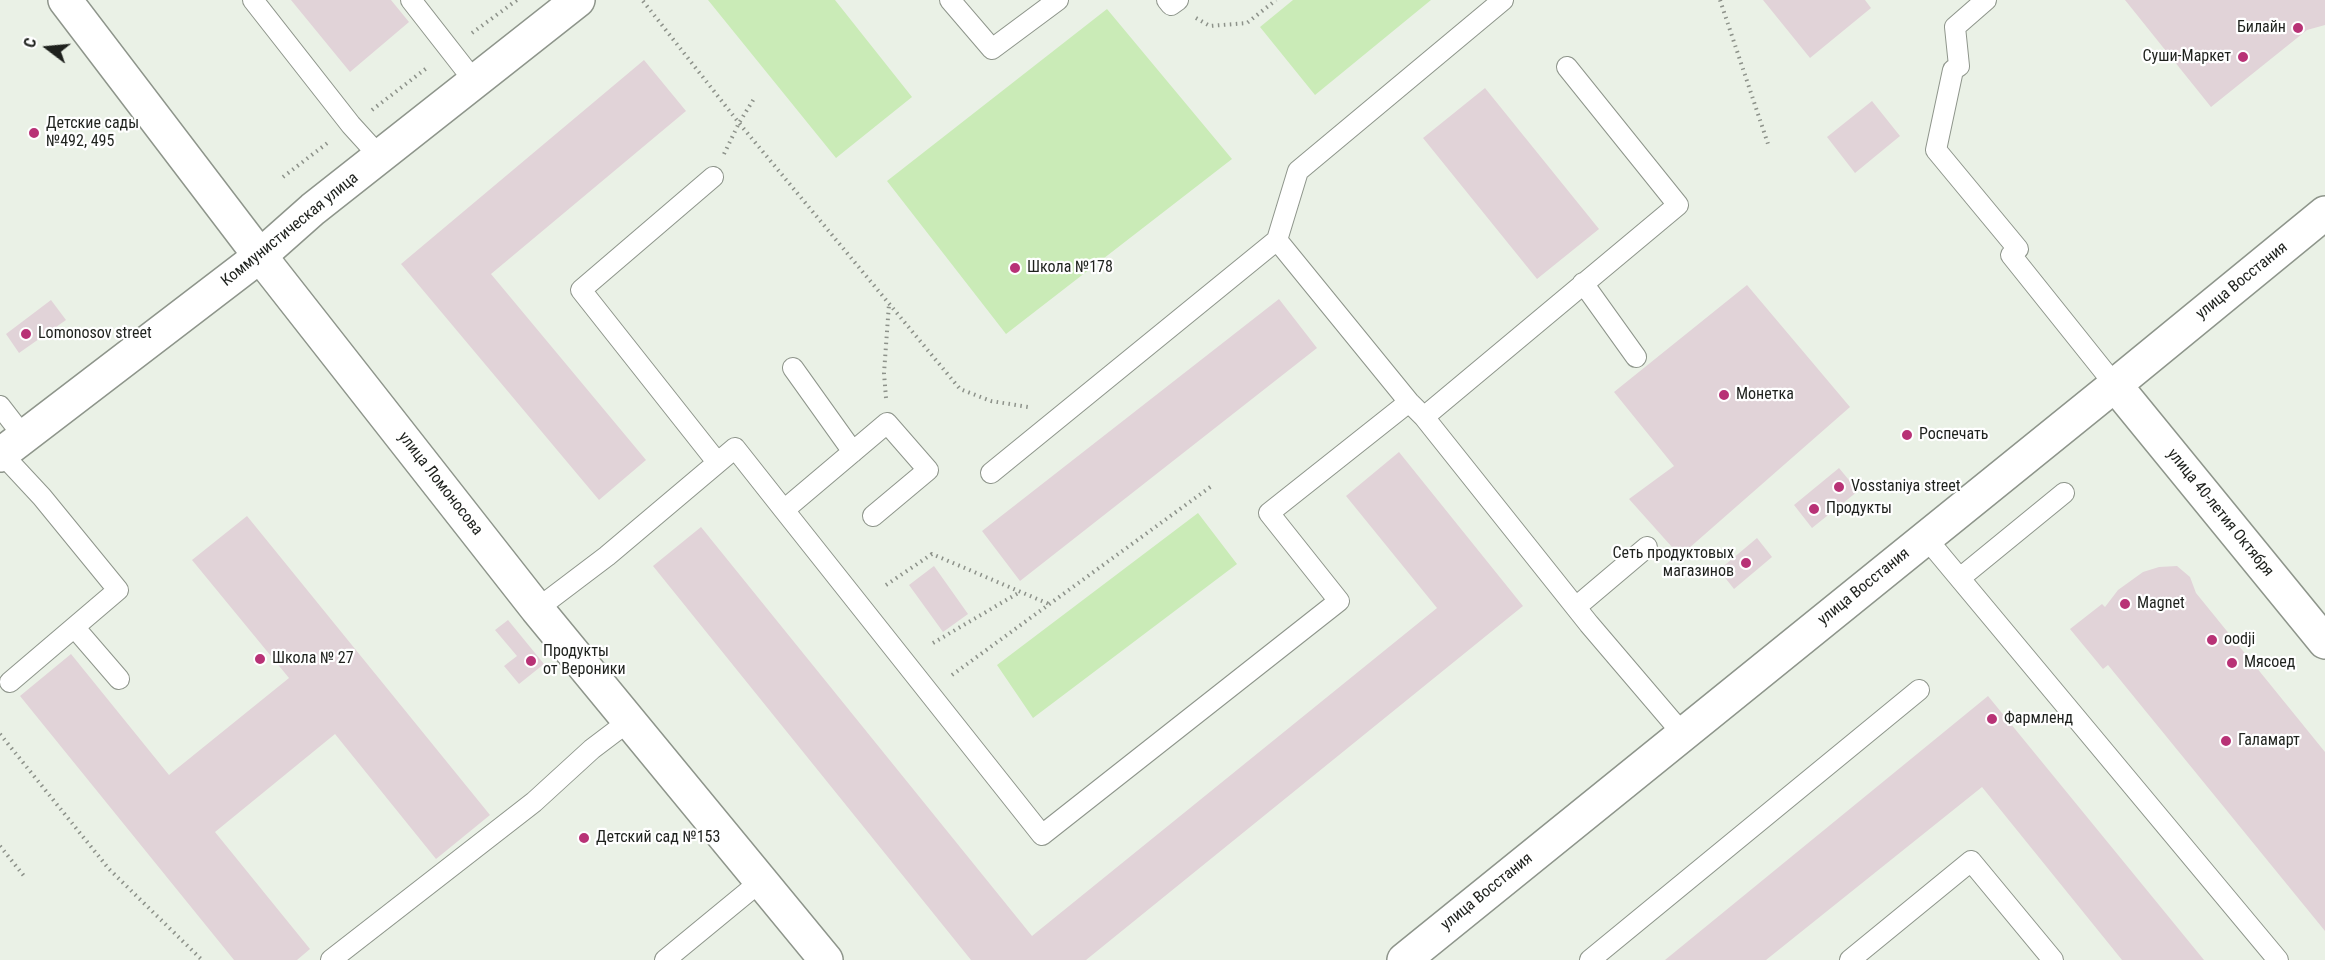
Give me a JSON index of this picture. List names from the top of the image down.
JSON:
{
  "streets": {
    "street": [
      "Коммунистическая улица",
      "улица Восстания",
      "улица Ломоносова",
      "улица 40-летия Октября"
    ]
  },
  "crossings": [
    ["Коммунистическая улица", "улица Ломоносова"],
    ["улица Восстания", "улица 40-летия Октября"]
  ],
  "places": [
    "Билайн",
    "Суши-Маркет",
    "Детские сады №492, 495",
    "Школа №178",
    "Lomonosov street",
    "Монетка",
    "Роспечать",
    "Vosstaniya street",
    "Продукты",
    "Сеть продуктовых магазинов",
    "Magnet",
    "oodji",
    "Школа № 27",
    "Продукты от Вероники",
    "Мясоед",
    "Фармленд",
    "Галамарт",
    "Детский сад №153"
  ],
  "north": "left"
}
